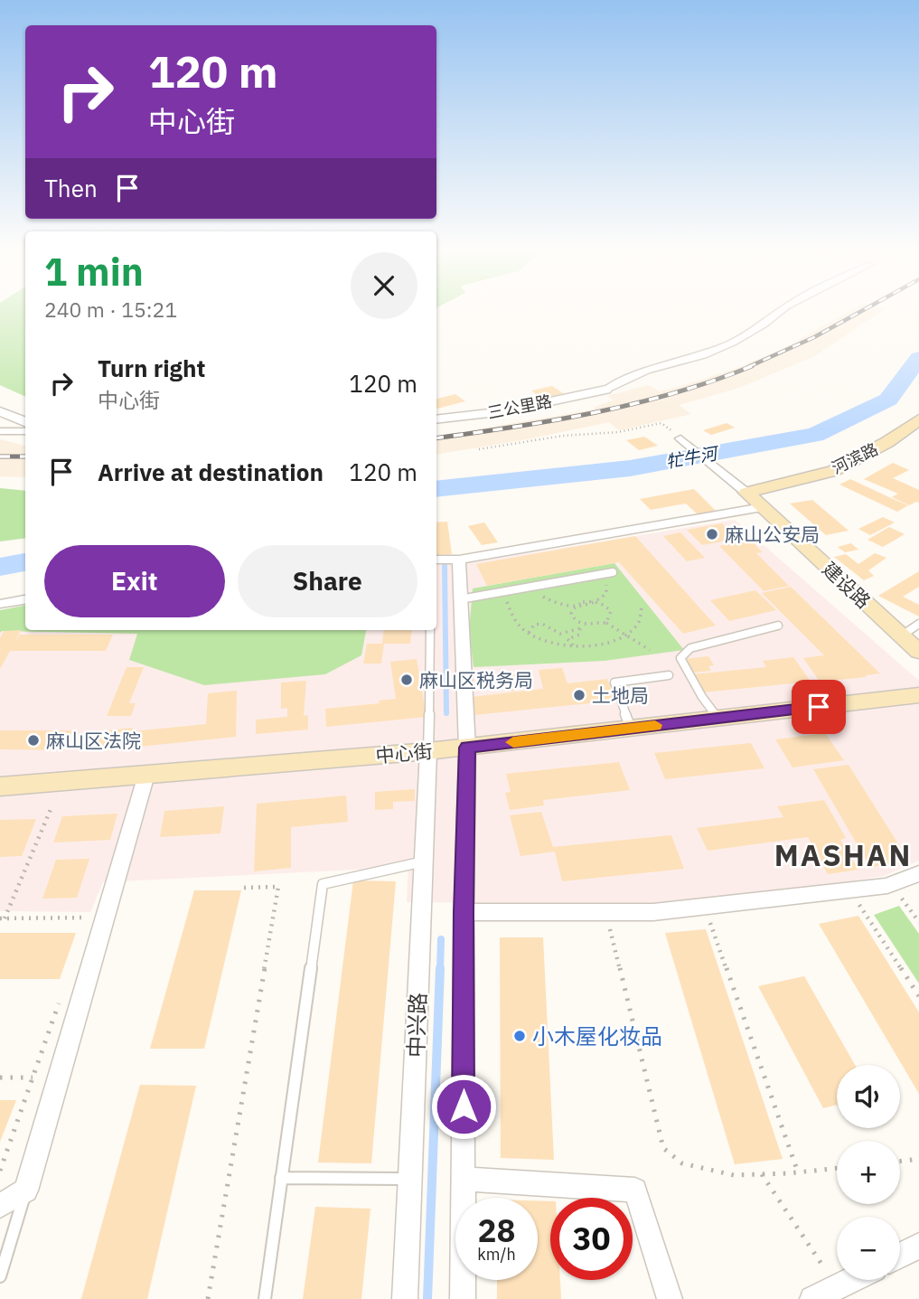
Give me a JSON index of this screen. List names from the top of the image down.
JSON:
{
  "streets": {
    "main road": ["河滨路", "建设路", "中心街"],
    "street": ["三公里路", "中兴路"]
  },
  "crossings": [
    ["河滨路", "建设路"],
    ["中心街", "中兴路"]
  ],
  "districts": ["MASHAN"],
  "water": ["牤牛河"],
  "places": [
    "麻山公安局",
    "麻山区税务局",
    "土地局",
    "麻山区法院",
    "小木屋化妆品"
  ],
  "page": {
    "turn": ["120 m", "中心街"],
    "then": "Then",
    "heading": ["1 min", "240 m · 15:21"],
    "list": [
      {
        "name": "Turn right",
        "note": "中心街",
        "value": "120 m"
      },
      {
        "name": "Arrive at destination",
        "value": "120 m"
      }
    ],
    "buttons": ["Exit", "Share"],
    "map_buttons": ["+", "−"],
    "speed": "28 km/h",
    "limit": "30"
  }
}
